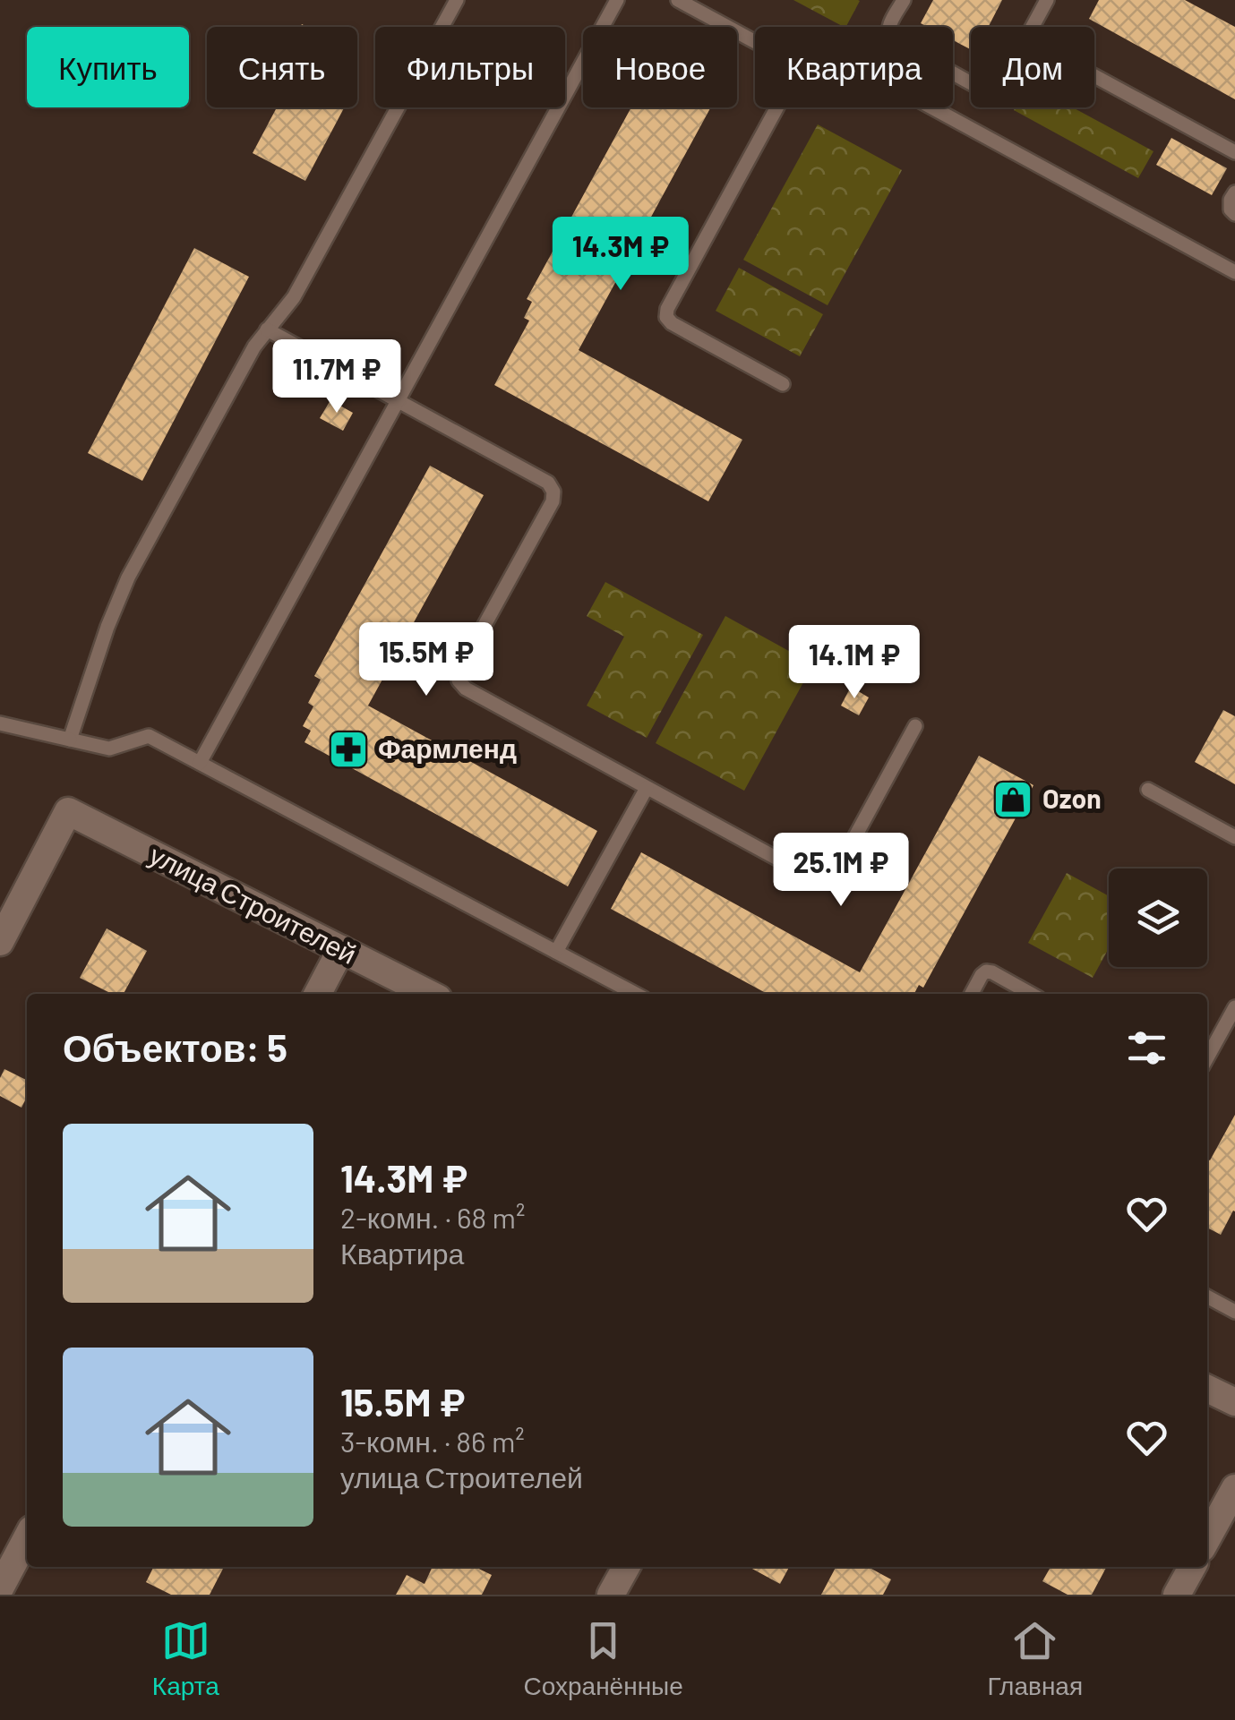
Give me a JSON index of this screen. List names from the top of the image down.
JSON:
{
  "streets": {
    "street": ["улица Строителей"]
  },
  "places": {
    "pharmacy": ["Фармленд"],
    "shop": ["Ozon"]
  },
  "page": {
    "chip": [
      "Купить",
      "Снять",
      "Фильтры",
      "Новое",
      "Квартира",
      "Дом"
    ],
    "price": [
      "14.3M ₽",
      "11.7M ₽",
      "15.5M ₽",
      "14.1M ₽",
      "25.1M ₽"
    ],
    "heading": "Объектов: 5",
    "list": [
      {
        "name": "14.3M ₽",
        "note": "2-комн. · 68 m² · Квартира"
      },
      {
        "name": "15.5M ₽",
        "note": "3-комн. · 86 m² · улица Строителей"
      }
    ],
    "tabs": ["Карта", "Сохранённые", "Главная"]
  }
}
